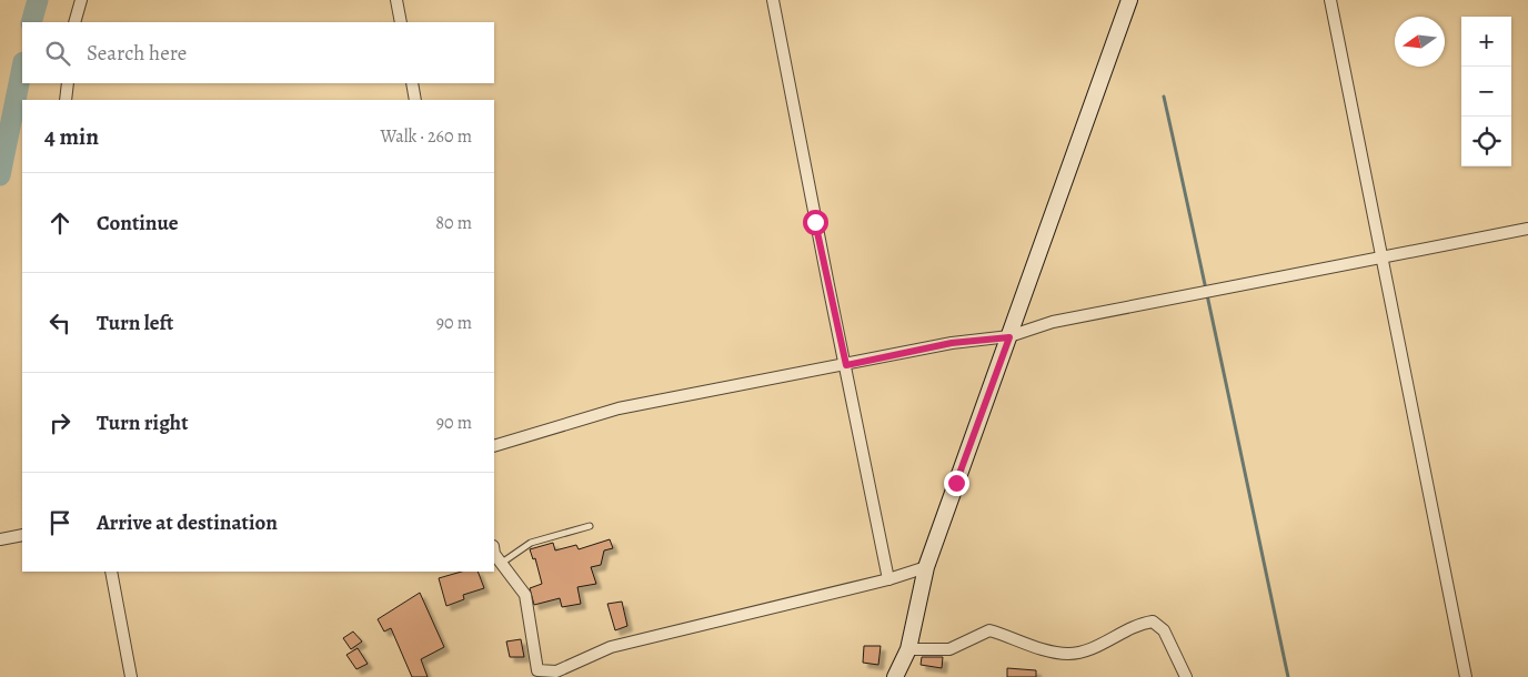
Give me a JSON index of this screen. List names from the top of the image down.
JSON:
{
  "north": "left",
  "page": {
    "map_buttons": ["+", "−"],
    "search": "Search here",
    "heading": ["4 min", "Walk · 260 m"],
    "list": [
      ["Continue", "80 m"],
      ["Turn left", "90 m"],
      ["Turn right", "90 m"],
      "Arrive at destination"
    ]
  }
}
